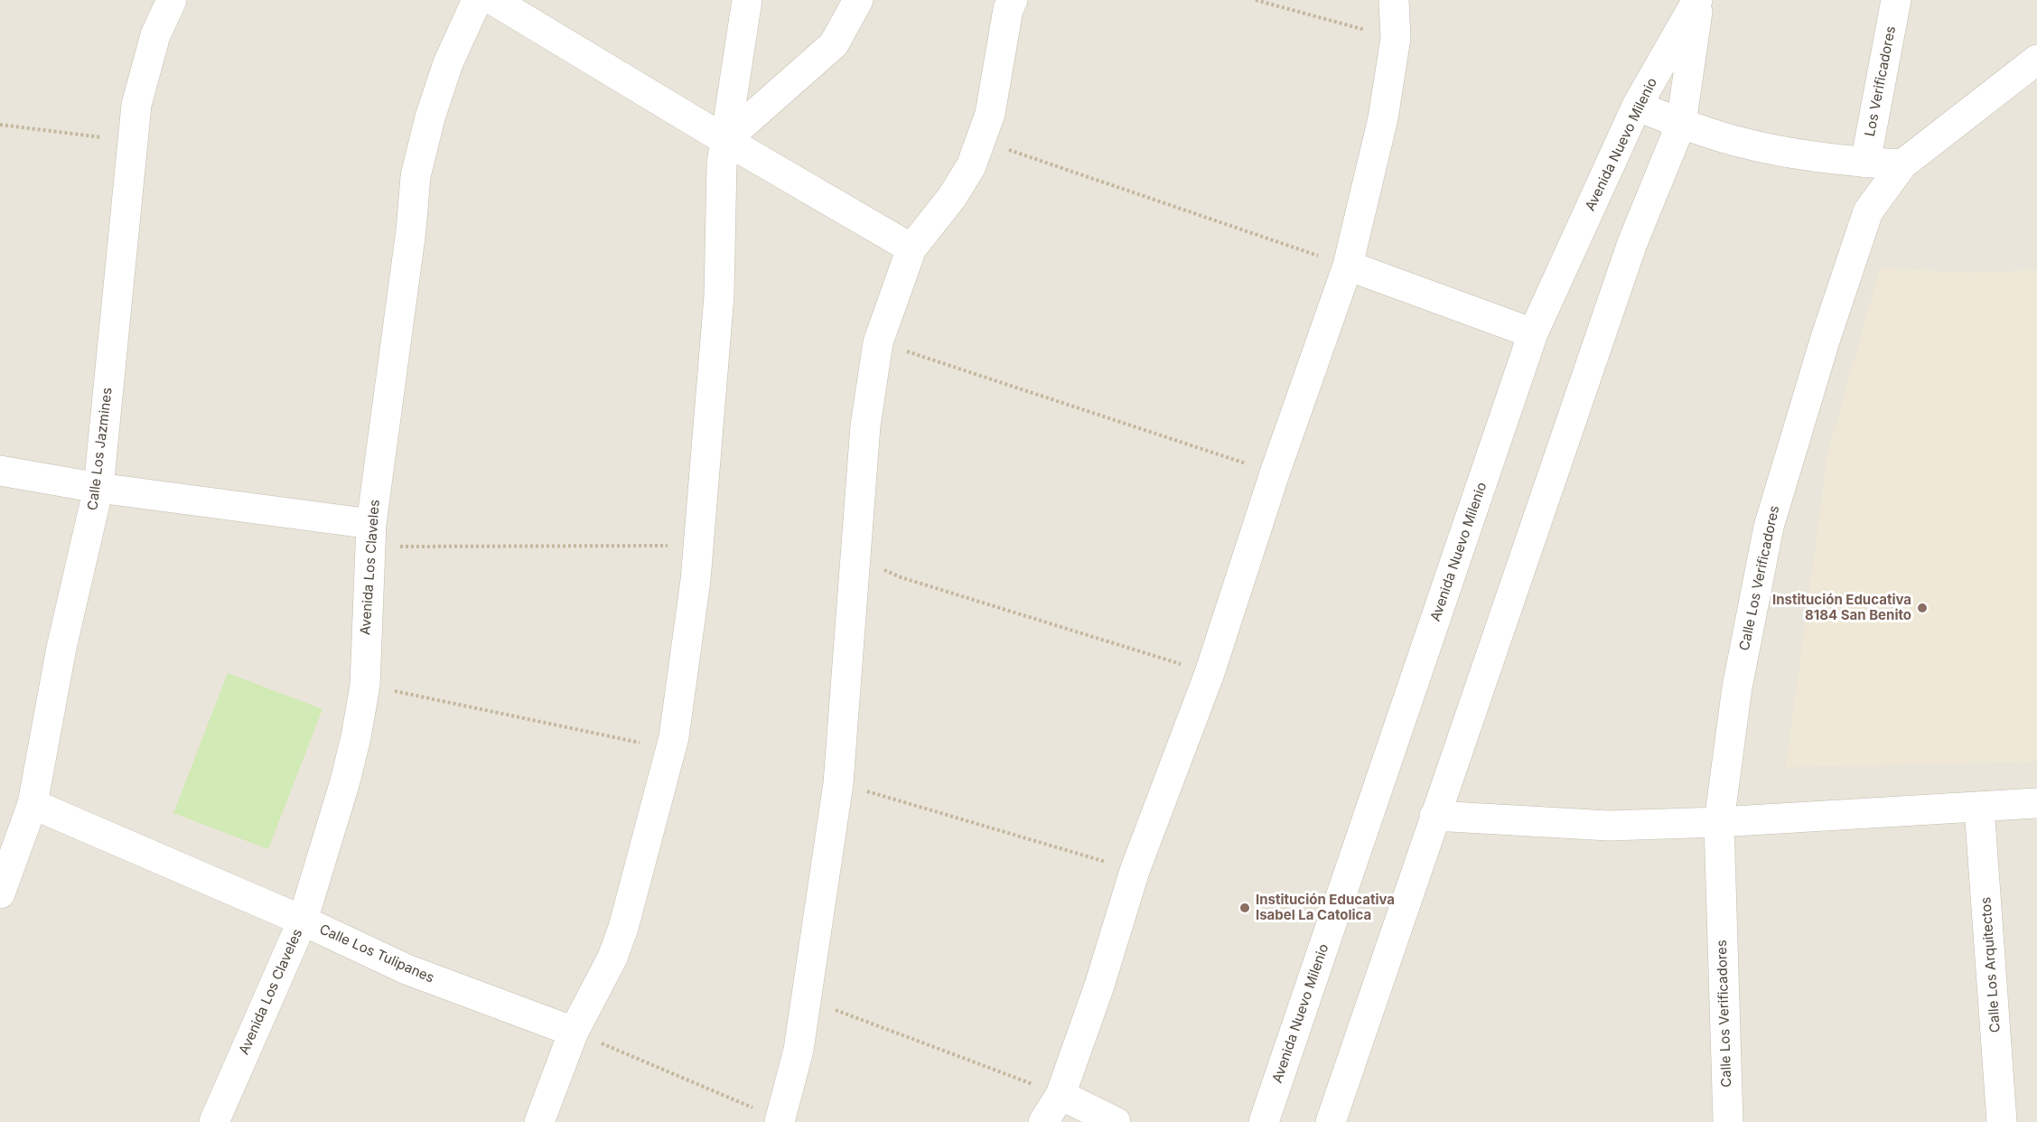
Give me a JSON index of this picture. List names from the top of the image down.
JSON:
{
  "streets": {
    "street": [
      "Los Verificadores",
      "Avenida Nuevo Milenio",
      "Calle Los Jazmines",
      "Avenida Los Claveles",
      "Calle Los Verificadores",
      "Calle Los Tulipanes",
      "Calle Los Arquitectos"
    ]
  },
  "crossings": [
    ["Calle Los Jazmines", "Calle Los Tulipanes"],
    ["Avenida Los Claveles", "Calle Los Tulipanes"]
  ],
  "places": ["Institución Educativa 8184 San Benito", "Institución Educativa Isabel La Catolica"]
}
